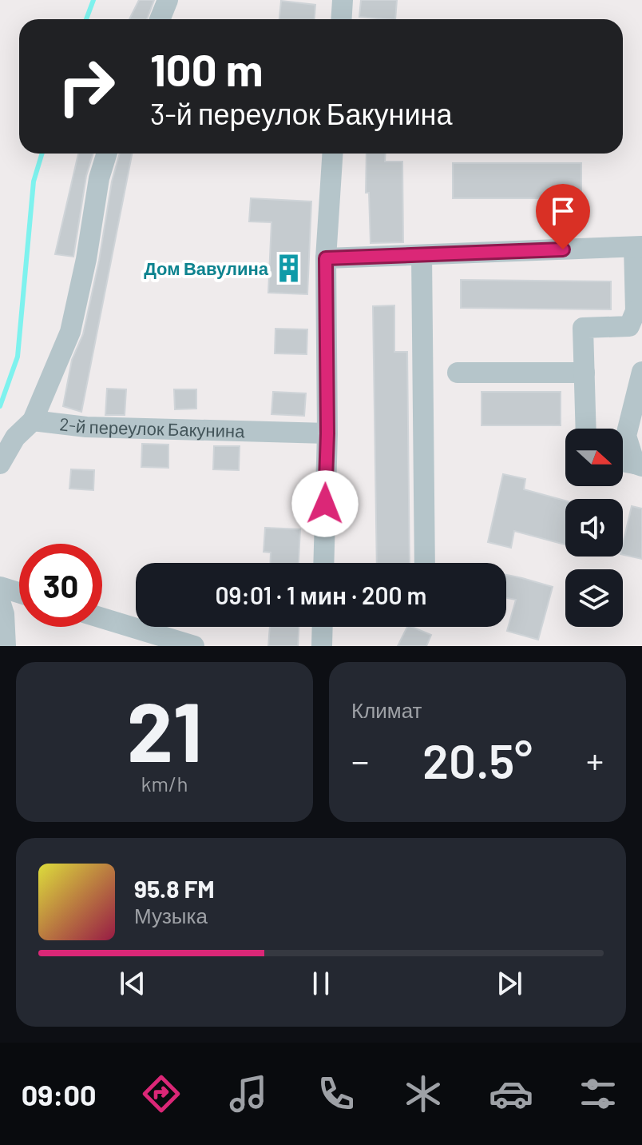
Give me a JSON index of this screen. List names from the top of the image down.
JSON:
{
  "streets": {
    "street": ["2-й переулок Бакунина"]
  },
  "places": {
    "building": ["Дом Вавулина"]
  },
  "north": "right",
  "page": {
    "turn": ["100 m", "3-й переулок Бакунина"],
    "limit": "30",
    "trip": "09:01 · 1 мин · 200 m",
    "tile": [
      ["21", "km/h"],
      "Климат"
    ],
    "heat": ["−", "20.5°", "+"],
    "song": ["95.8 FM", "Музыка"],
    "tabs": "09:00"
  }
}
